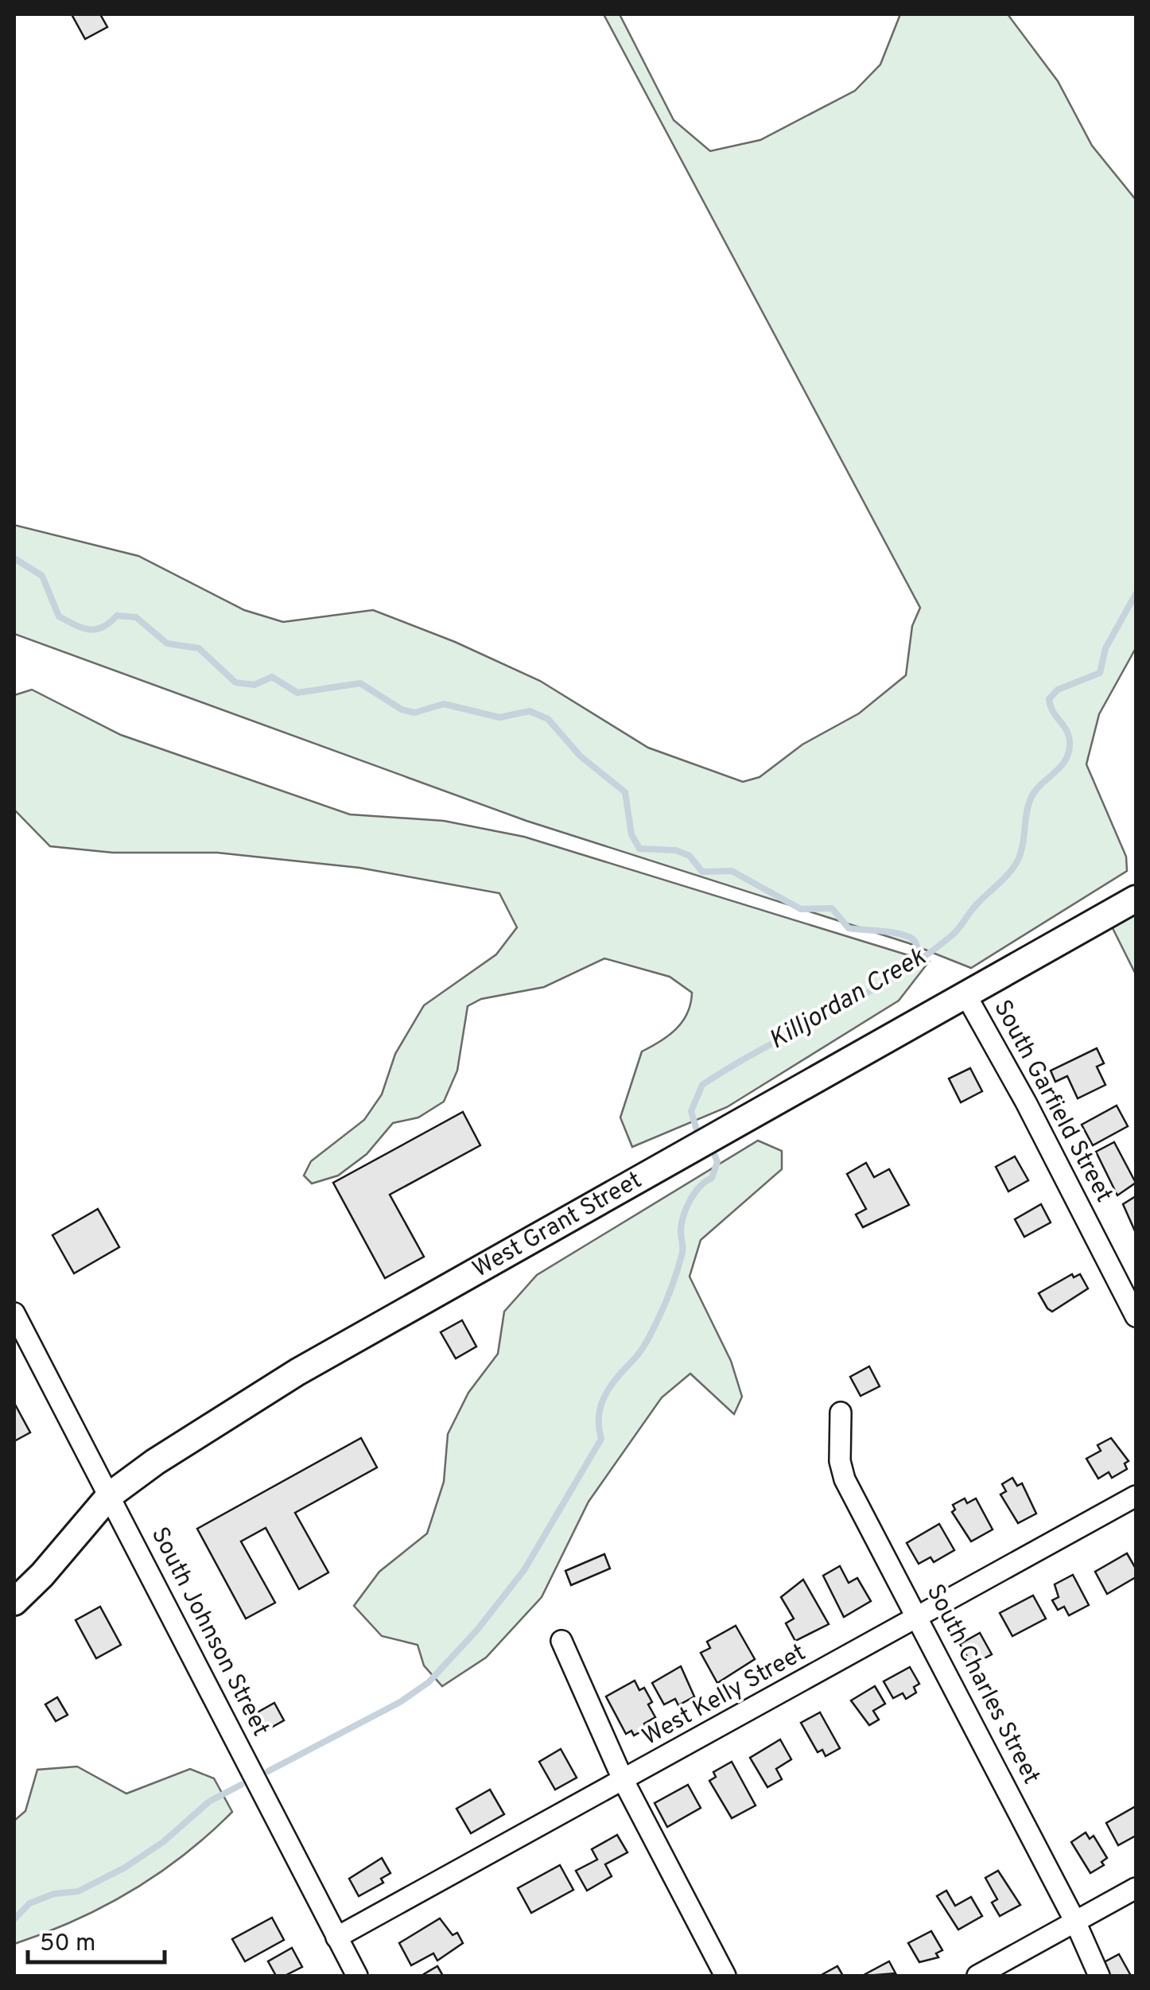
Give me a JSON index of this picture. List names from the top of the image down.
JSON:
{
  "streets": {
    "main road": ["West Grant Street"],
    "street": [
      "South Garfield Street",
      "South Johnson Street",
      "South Charles Street",
      "West Kelly Street"
    ]
  },
  "crossings": [
    ["South Garfield Street", "West Grant Street"],
    ["West Grant Street", "South Johnson Street"],
    ["South Johnson Street", "West Kelly Street"],
    ["South Charles Street", "West Kelly Street"]
  ],
  "water": ["Killjordan Creek"],
  "scale_bar": "50 m"
}
